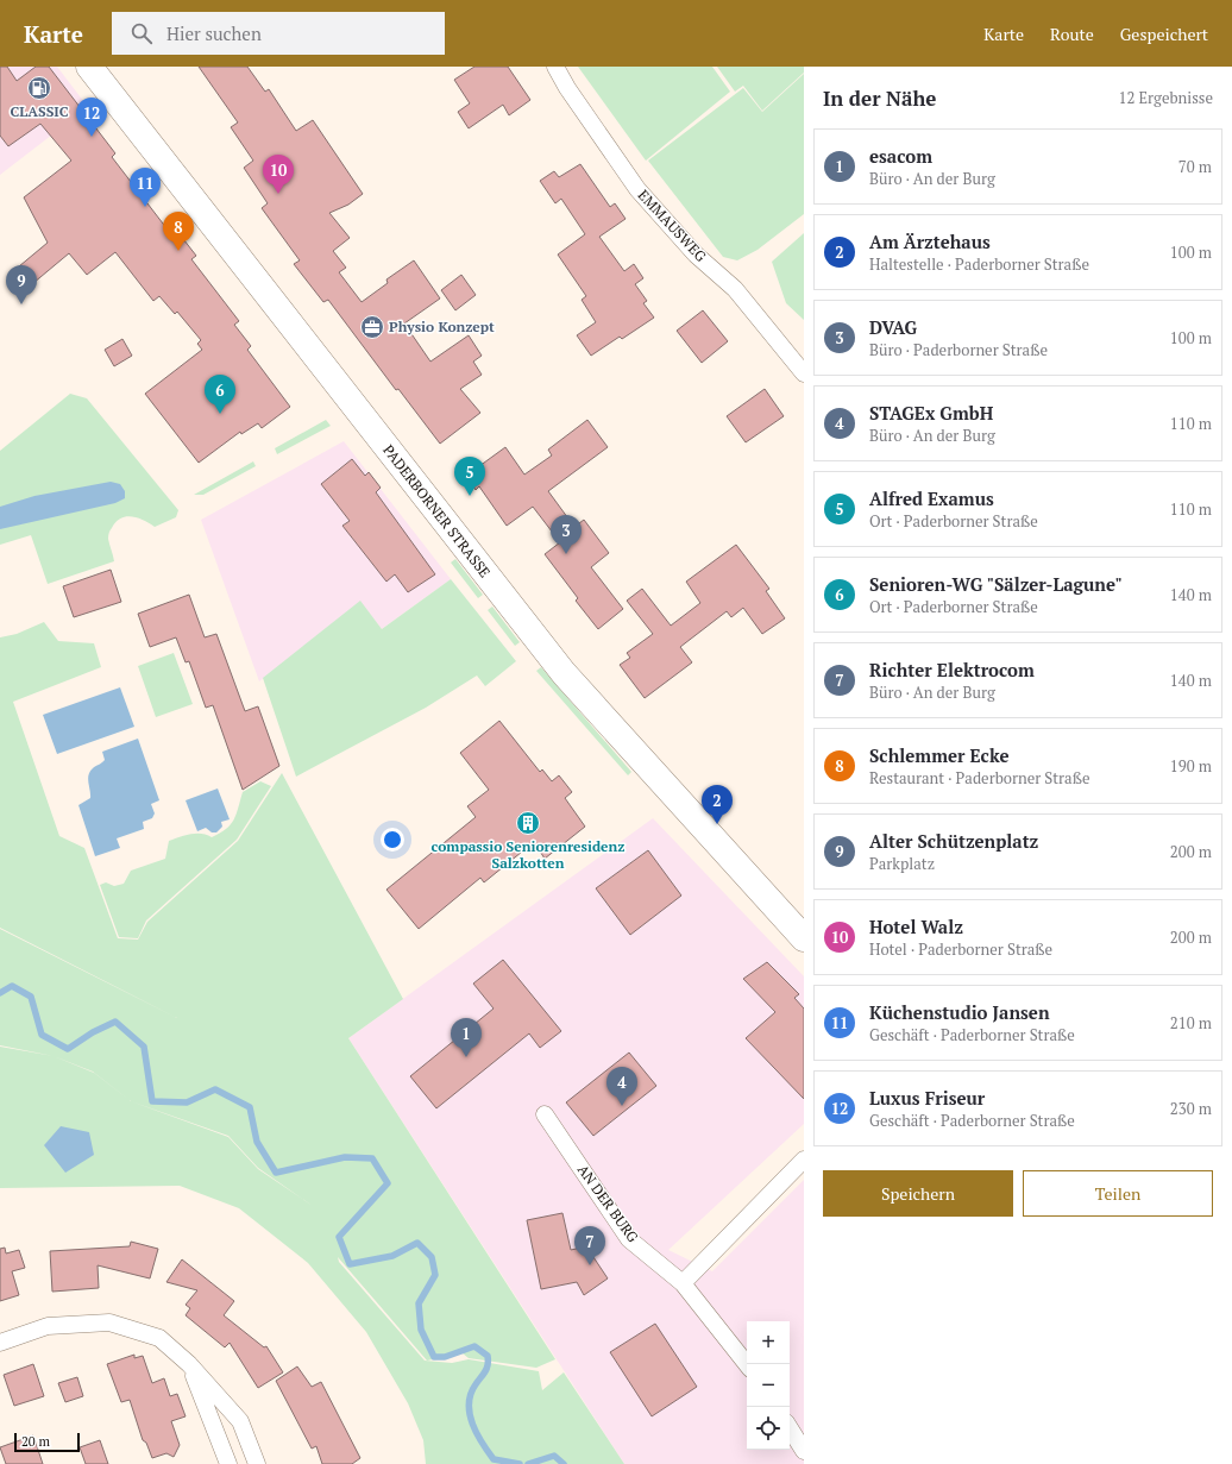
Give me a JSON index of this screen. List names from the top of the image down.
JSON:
{
  "streets": {
    "main road": ["PADERBORNER STRASSE"],
    "street": ["EMMAUSWEG", "AN DER BURG"]
  },
  "places": {
    "fuel station": ["CLASSIC"],
    "office": ["Physio Konzept"],
    "building": ["compassio Seniorenresidenz Salzkotten"]
  },
  "scale_bar": "20 m",
  "page": {
    "header": "Karte",
    "search": "Hier suchen",
    "nav": ["Karte", "Route", "Gespeichert"],
    "heading": ["In der Nähe", "12 Ergebnisse"],
    "pins": [
      "12",
      "10",
      "11",
      "8",
      "9",
      "6",
      "5",
      "3",
      "2",
      "1",
      "4",
      "7"
    ],
    "list": [
      {
        "mark": "1",
        "name": "esacom",
        "note": "Büro · An der Burg",
        "value": "70 m"
      },
      {
        "mark": "2",
        "name": "Am Ärztehaus",
        "note": "Haltestelle · Paderborner Straße",
        "value": "100 m"
      },
      {
        "mark": "3",
        "name": "DVAG",
        "note": "Büro · Paderborner Straße",
        "value": "100 m"
      },
      {
        "mark": "4",
        "name": "STAGEx GmbH",
        "note": "Büro · An der Burg",
        "value": "110 m"
      },
      {
        "mark": "5",
        "name": "Alfred Examus",
        "note": "Ort · Paderborner Straße",
        "value": "110 m"
      },
      {
        "mark": "6",
        "name": "Senioren-WG \"Sälzer-Lagune\"",
        "note": "Ort · Paderborner Straße",
        "value": "140 m"
      },
      {
        "mark": "7",
        "name": "Richter Elektrocom",
        "note": "Büro · An der Burg",
        "value": "140 m"
      },
      {
        "mark": "8",
        "name": "Schlemmer Ecke",
        "note": "Restaurant · Paderborner Straße",
        "value": "190 m"
      },
      {
        "mark": "9",
        "name": "Alter Schützenplatz",
        "note": "Parkplatz",
        "value": "200 m"
      },
      {
        "mark": "10",
        "name": "Hotel Walz",
        "note": "Hotel · Paderborner Straße",
        "value": "200 m"
      },
      {
        "mark": "11",
        "name": "Küchenstudio Jansen",
        "note": "Geschäft · Paderborner Straße",
        "value": "210 m"
      },
      {
        "mark": "12",
        "name": "Luxus Friseur",
        "note": "Geschäft · Paderborner Straße",
        "value": "230 m"
      }
    ],
    "buttons": ["Speichern", "Teilen"],
    "map_buttons": ["+", "−"],
    "scale": "20 m"
  }
}
